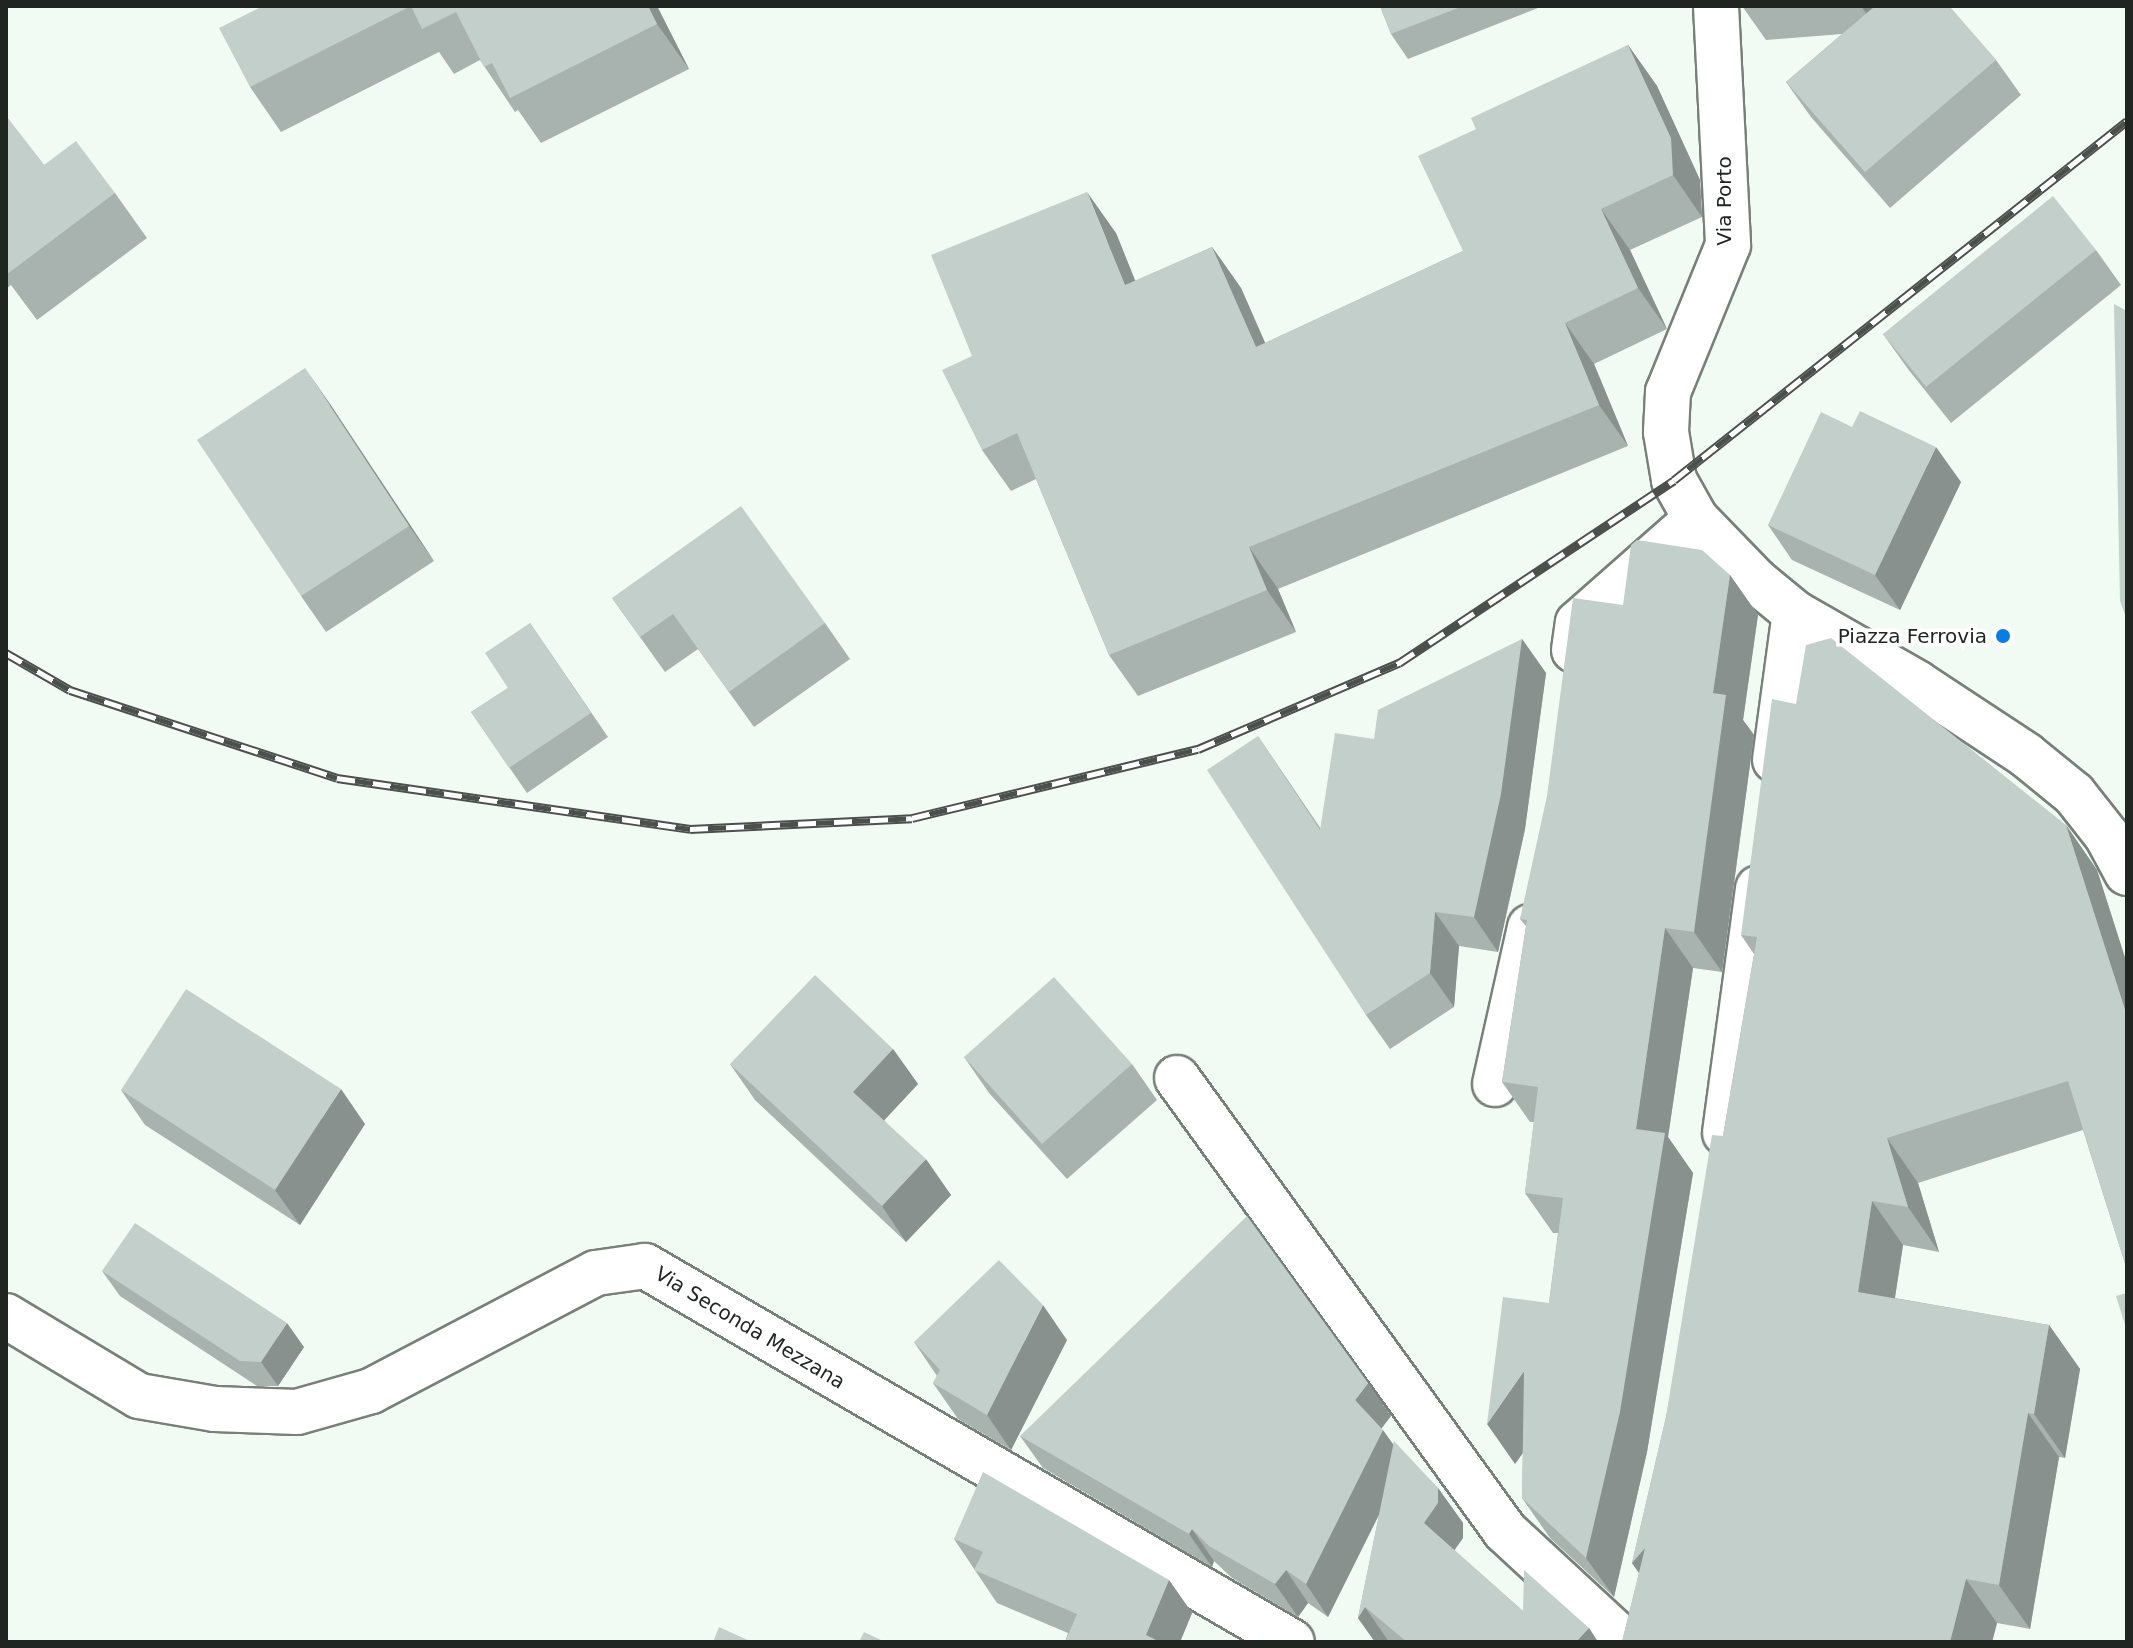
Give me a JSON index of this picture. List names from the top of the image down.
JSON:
{
  "streets": {
    "street": ["Via Porto", "Via Seconda Mezzana"]
  },
  "places": ["Piazza Ferrovia"]
}
